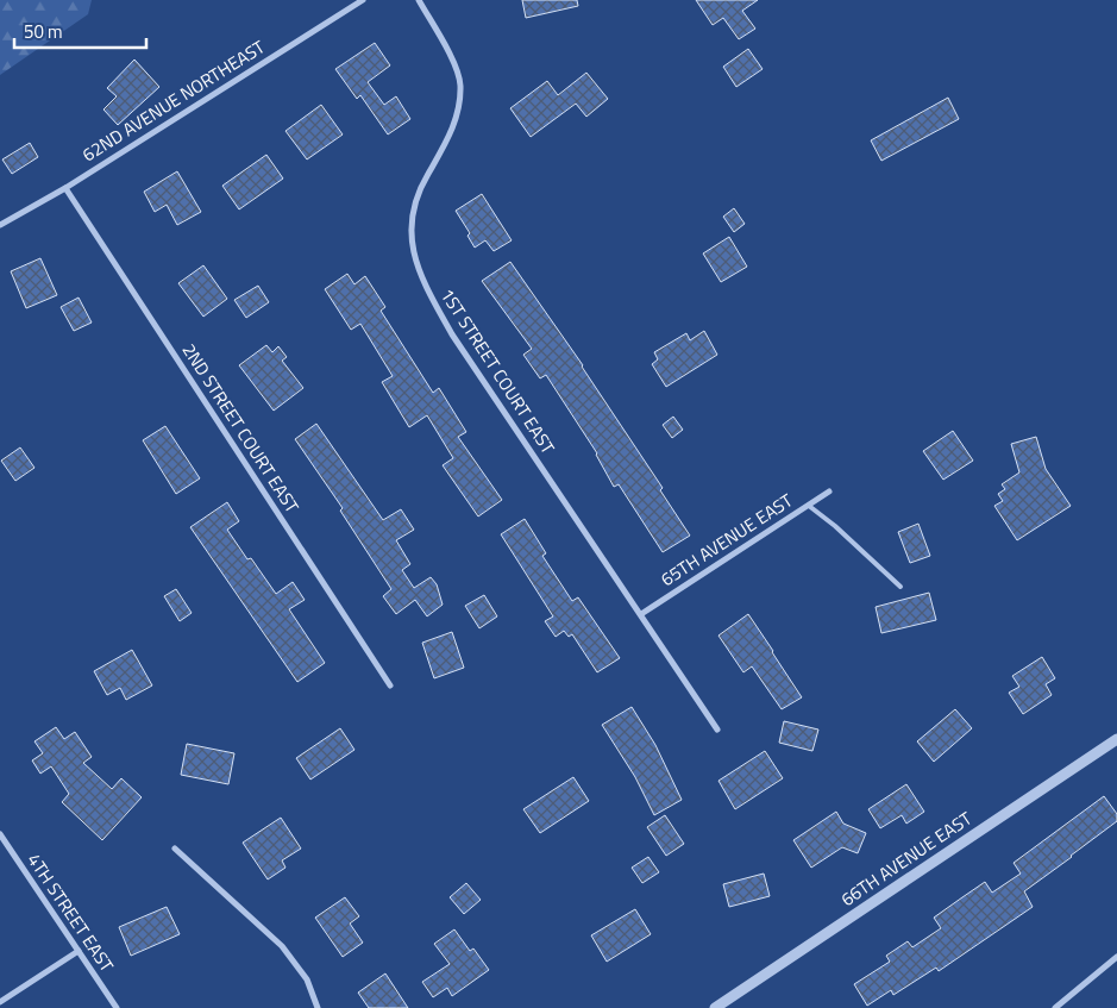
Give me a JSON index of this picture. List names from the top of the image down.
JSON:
{
  "streets": {
    "street": [
      "62ND AVENUE NORTHEAST",
      "1ST STREET COURT EAST",
      "2ND STREET COURT EAST",
      "65TH AVENUE EAST",
      "66TH AVENUE EAST",
      "4TH STREET EAST"
    ]
  },
  "crossings": [
    ["62ND AVENUE NORTHEAST", "2ND STREET COURT EAST"],
    ["1ST STREET COURT EAST", "65TH AVENUE EAST"]
  ],
  "scale_bar": "50 m"
}
